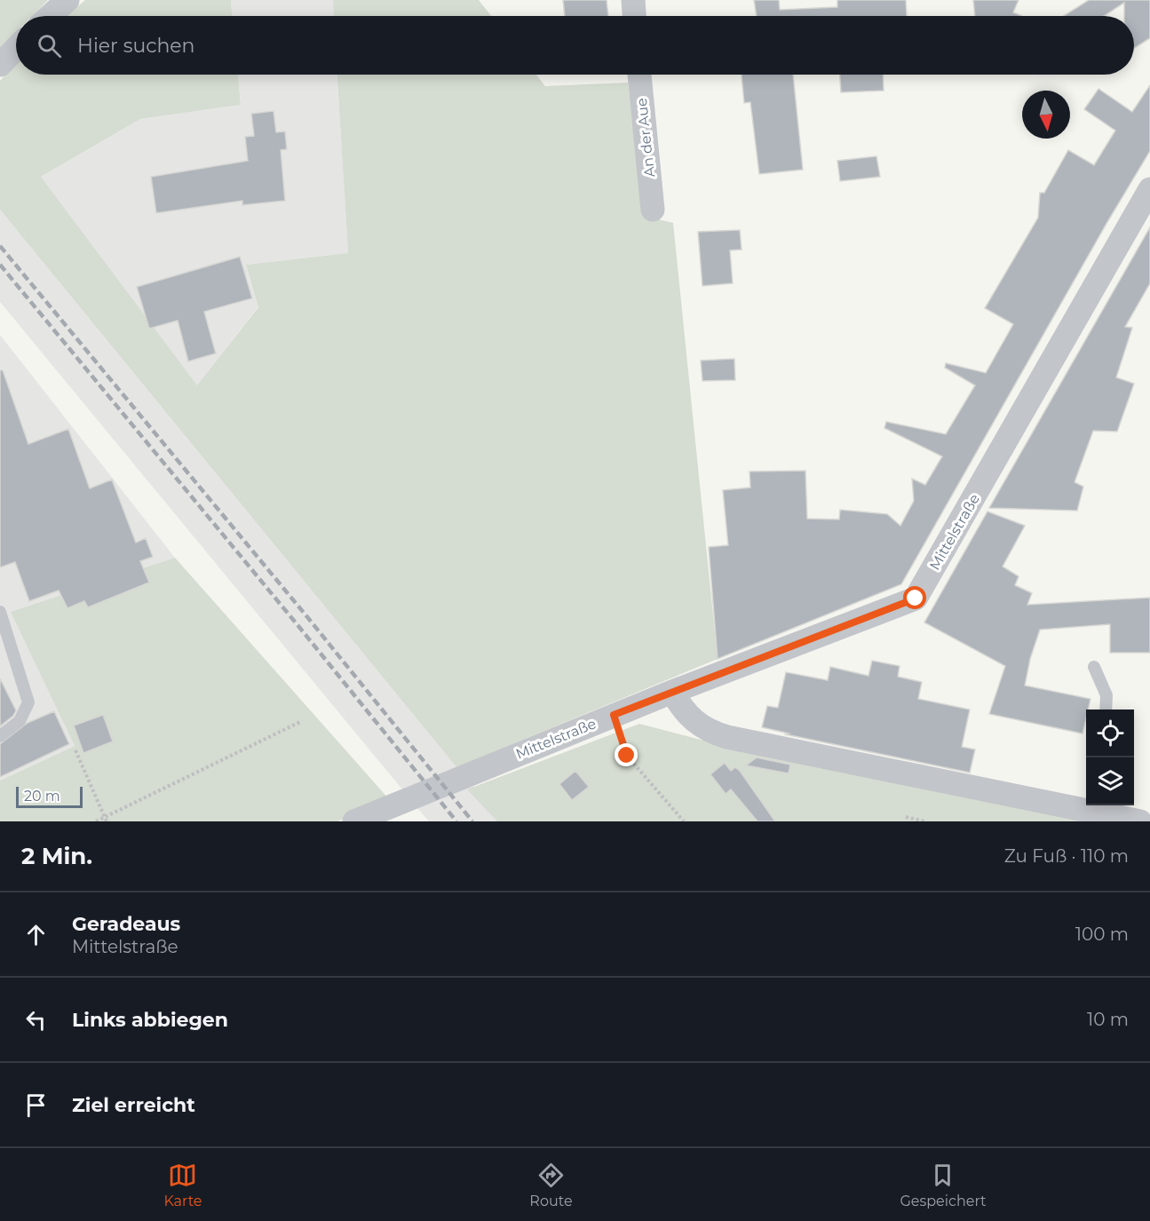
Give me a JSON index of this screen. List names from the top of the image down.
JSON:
{
  "streets": {
    "street": ["An der Aue", "Mittelstraße"]
  },
  "scale_bar": "20 m",
  "north": "bottom",
  "page": {
    "search": "Hier suchen",
    "scale": "20 m",
    "heading": ["2 Min.", "Zu Fuß · 110 m"],
    "list": [
      ["Geradeaus", "Mittelstraße", "100 m"],
      ["Links abbiegen", "10 m"],
      "Ziel erreicht"
    ],
    "nav": ["Karte", "Route", "Gespeichert"]
  }
}
